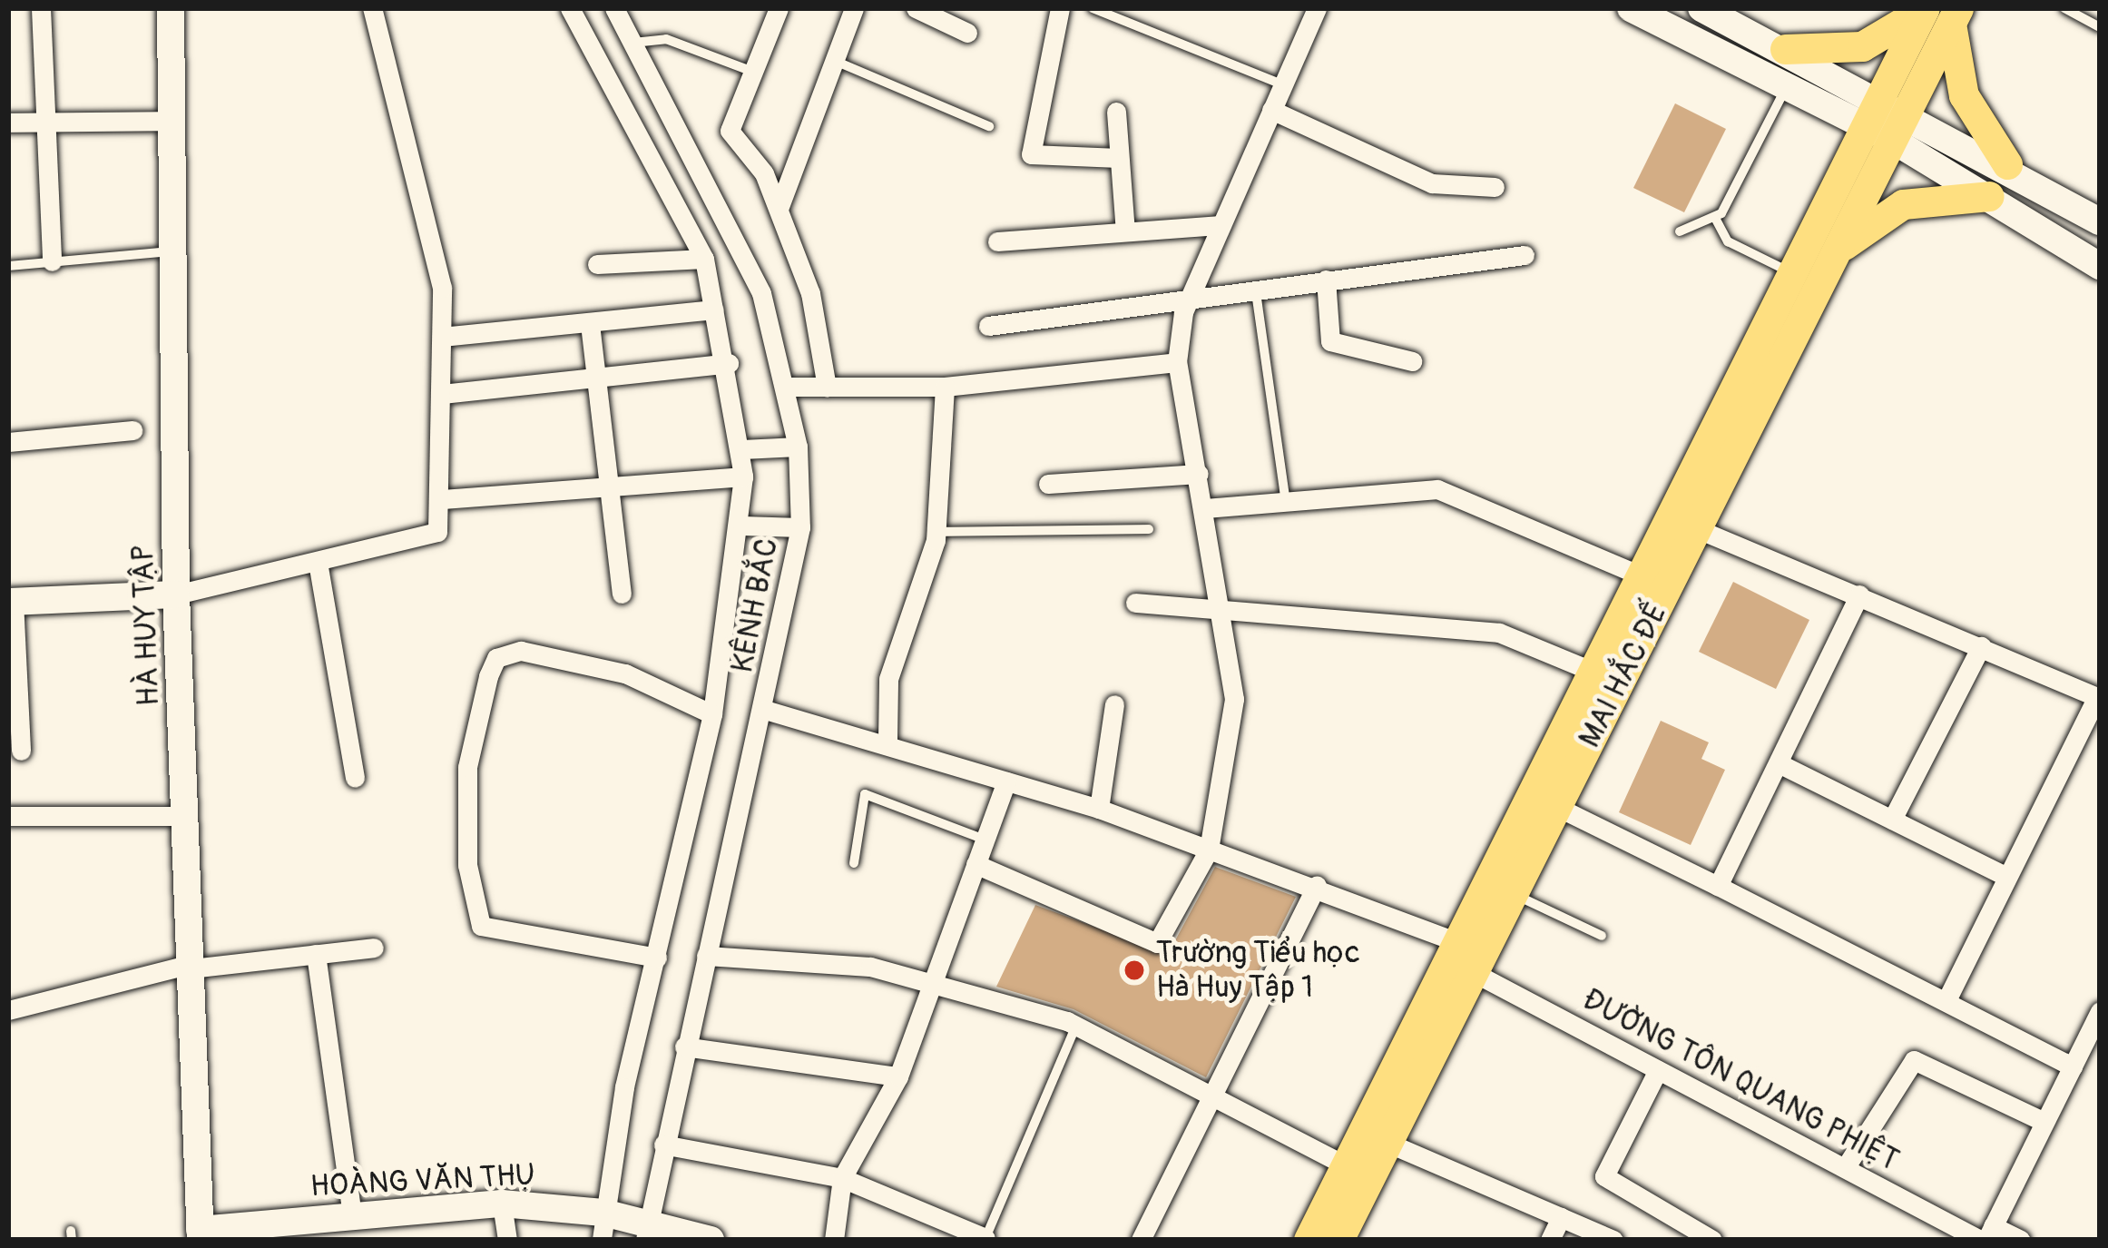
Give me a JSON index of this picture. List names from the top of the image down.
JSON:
{
  "streets": {
    "main road": ["HÀ HUY TẬP", "MAI HẮC ĐẾ", "HOÀNG VĂN THỤ"],
    "street": ["KÊNH BẮC", "ĐƯỜNG TÔN QUANG PHIỆT"]
  },
  "crossings": [
    ["KÊNH BẮC", "HOÀNG VĂN THỤ"],
    ["HÀ HUY TẬP", "HOÀNG VĂN THỤ"],
    ["MAI HẮC ĐẾ", "ĐƯỜNG TÔN QUANG PHIỆT"]
  ],
  "places": ["Trường Tiểu học Hà Huy Tập 1"]
}
